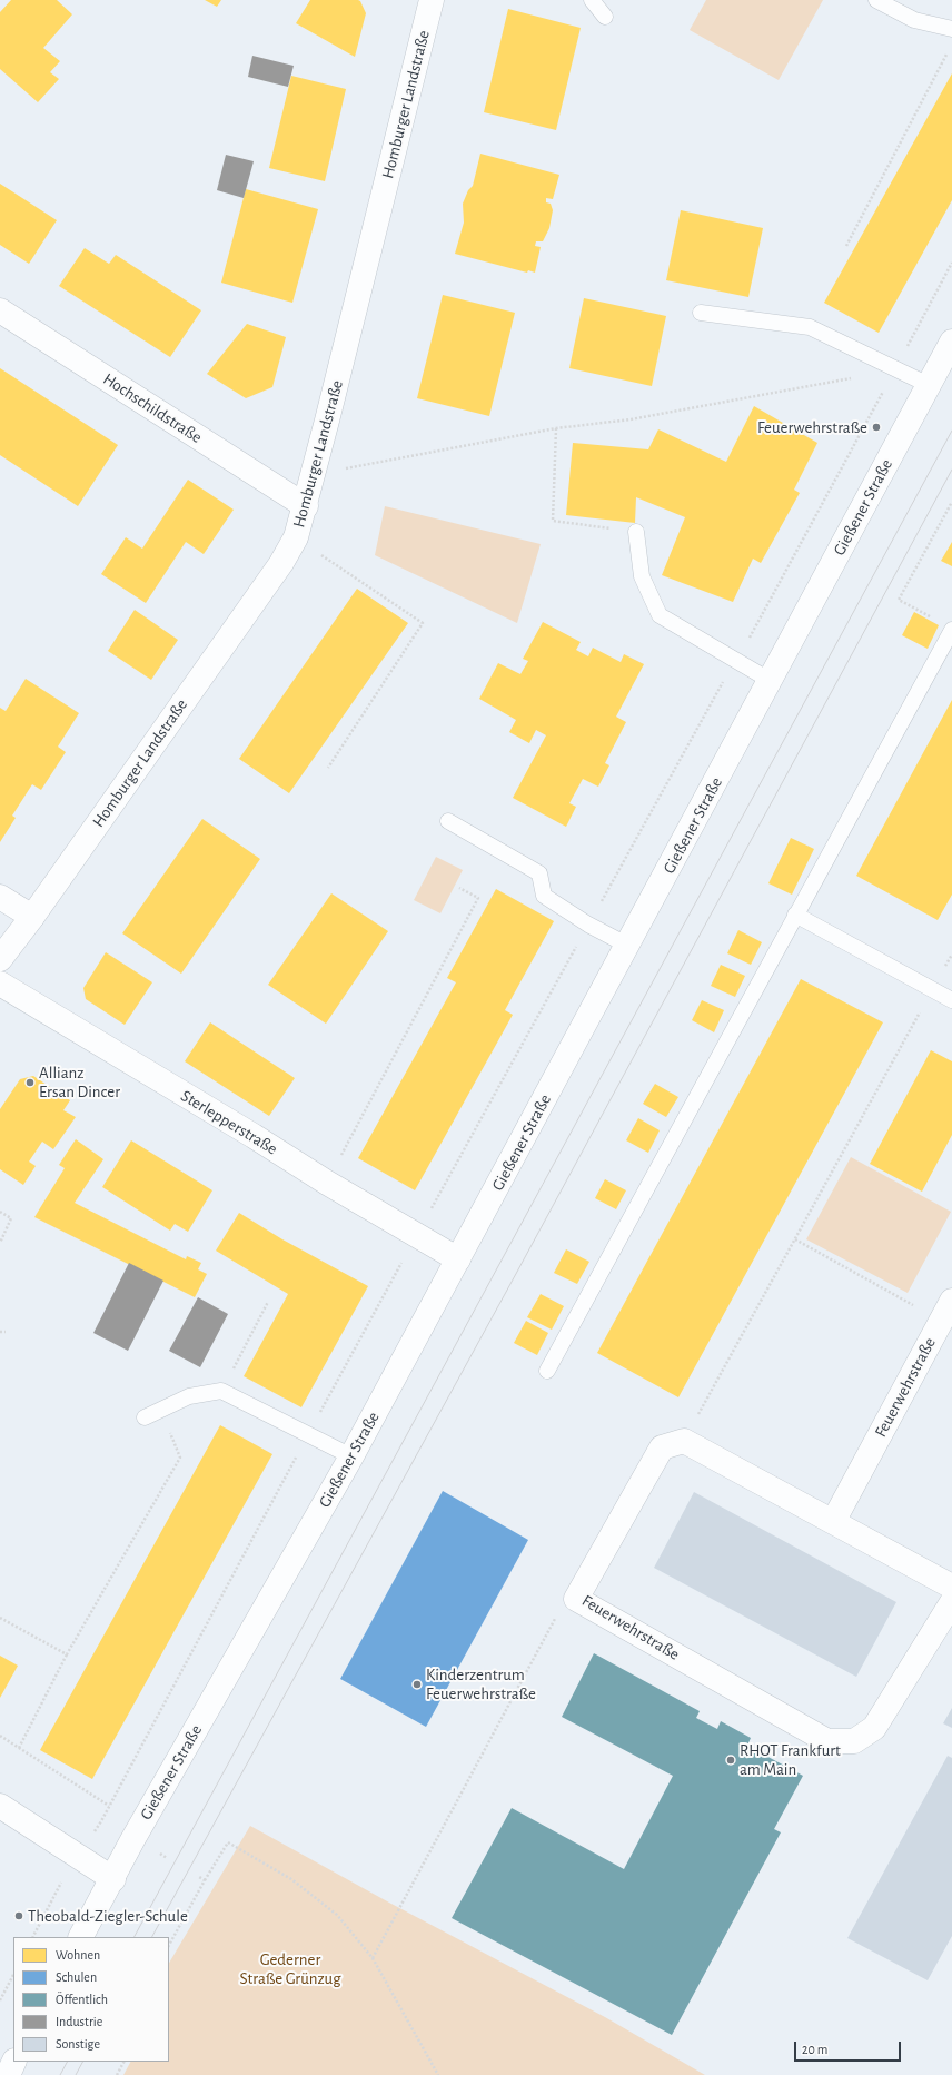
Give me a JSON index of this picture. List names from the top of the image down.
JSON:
{
  "streets": {
    "street": [
      "Homburger Landstraße",
      "Hochschildstraße",
      "Gießener Straße",
      "Sterlepperstraße",
      "Feuerwehrstraße"
    ]
  },
  "crossings": [
    ["Homburger Landstraße", "Hochschildstraße"],
    ["Gießener Straße", "Sterlepperstraße"]
  ],
  "parks": ["Gederner Straße Grünzug"],
  "places": [
    "Feuerwehrstraße",
    "Allianz Ersan Dincer",
    "Kinderzentrum Feuerwehrstraße",
    "RHOT Frankfurt am Main",
    "Theobald-Ziegler-Schule"
  ],
  "legend": [
    "Wohnen",
    "Schulen",
    "Öffentlich",
    "Industrie",
    "Sonstige"
  ],
  "scale_bar": "20 m"
}
